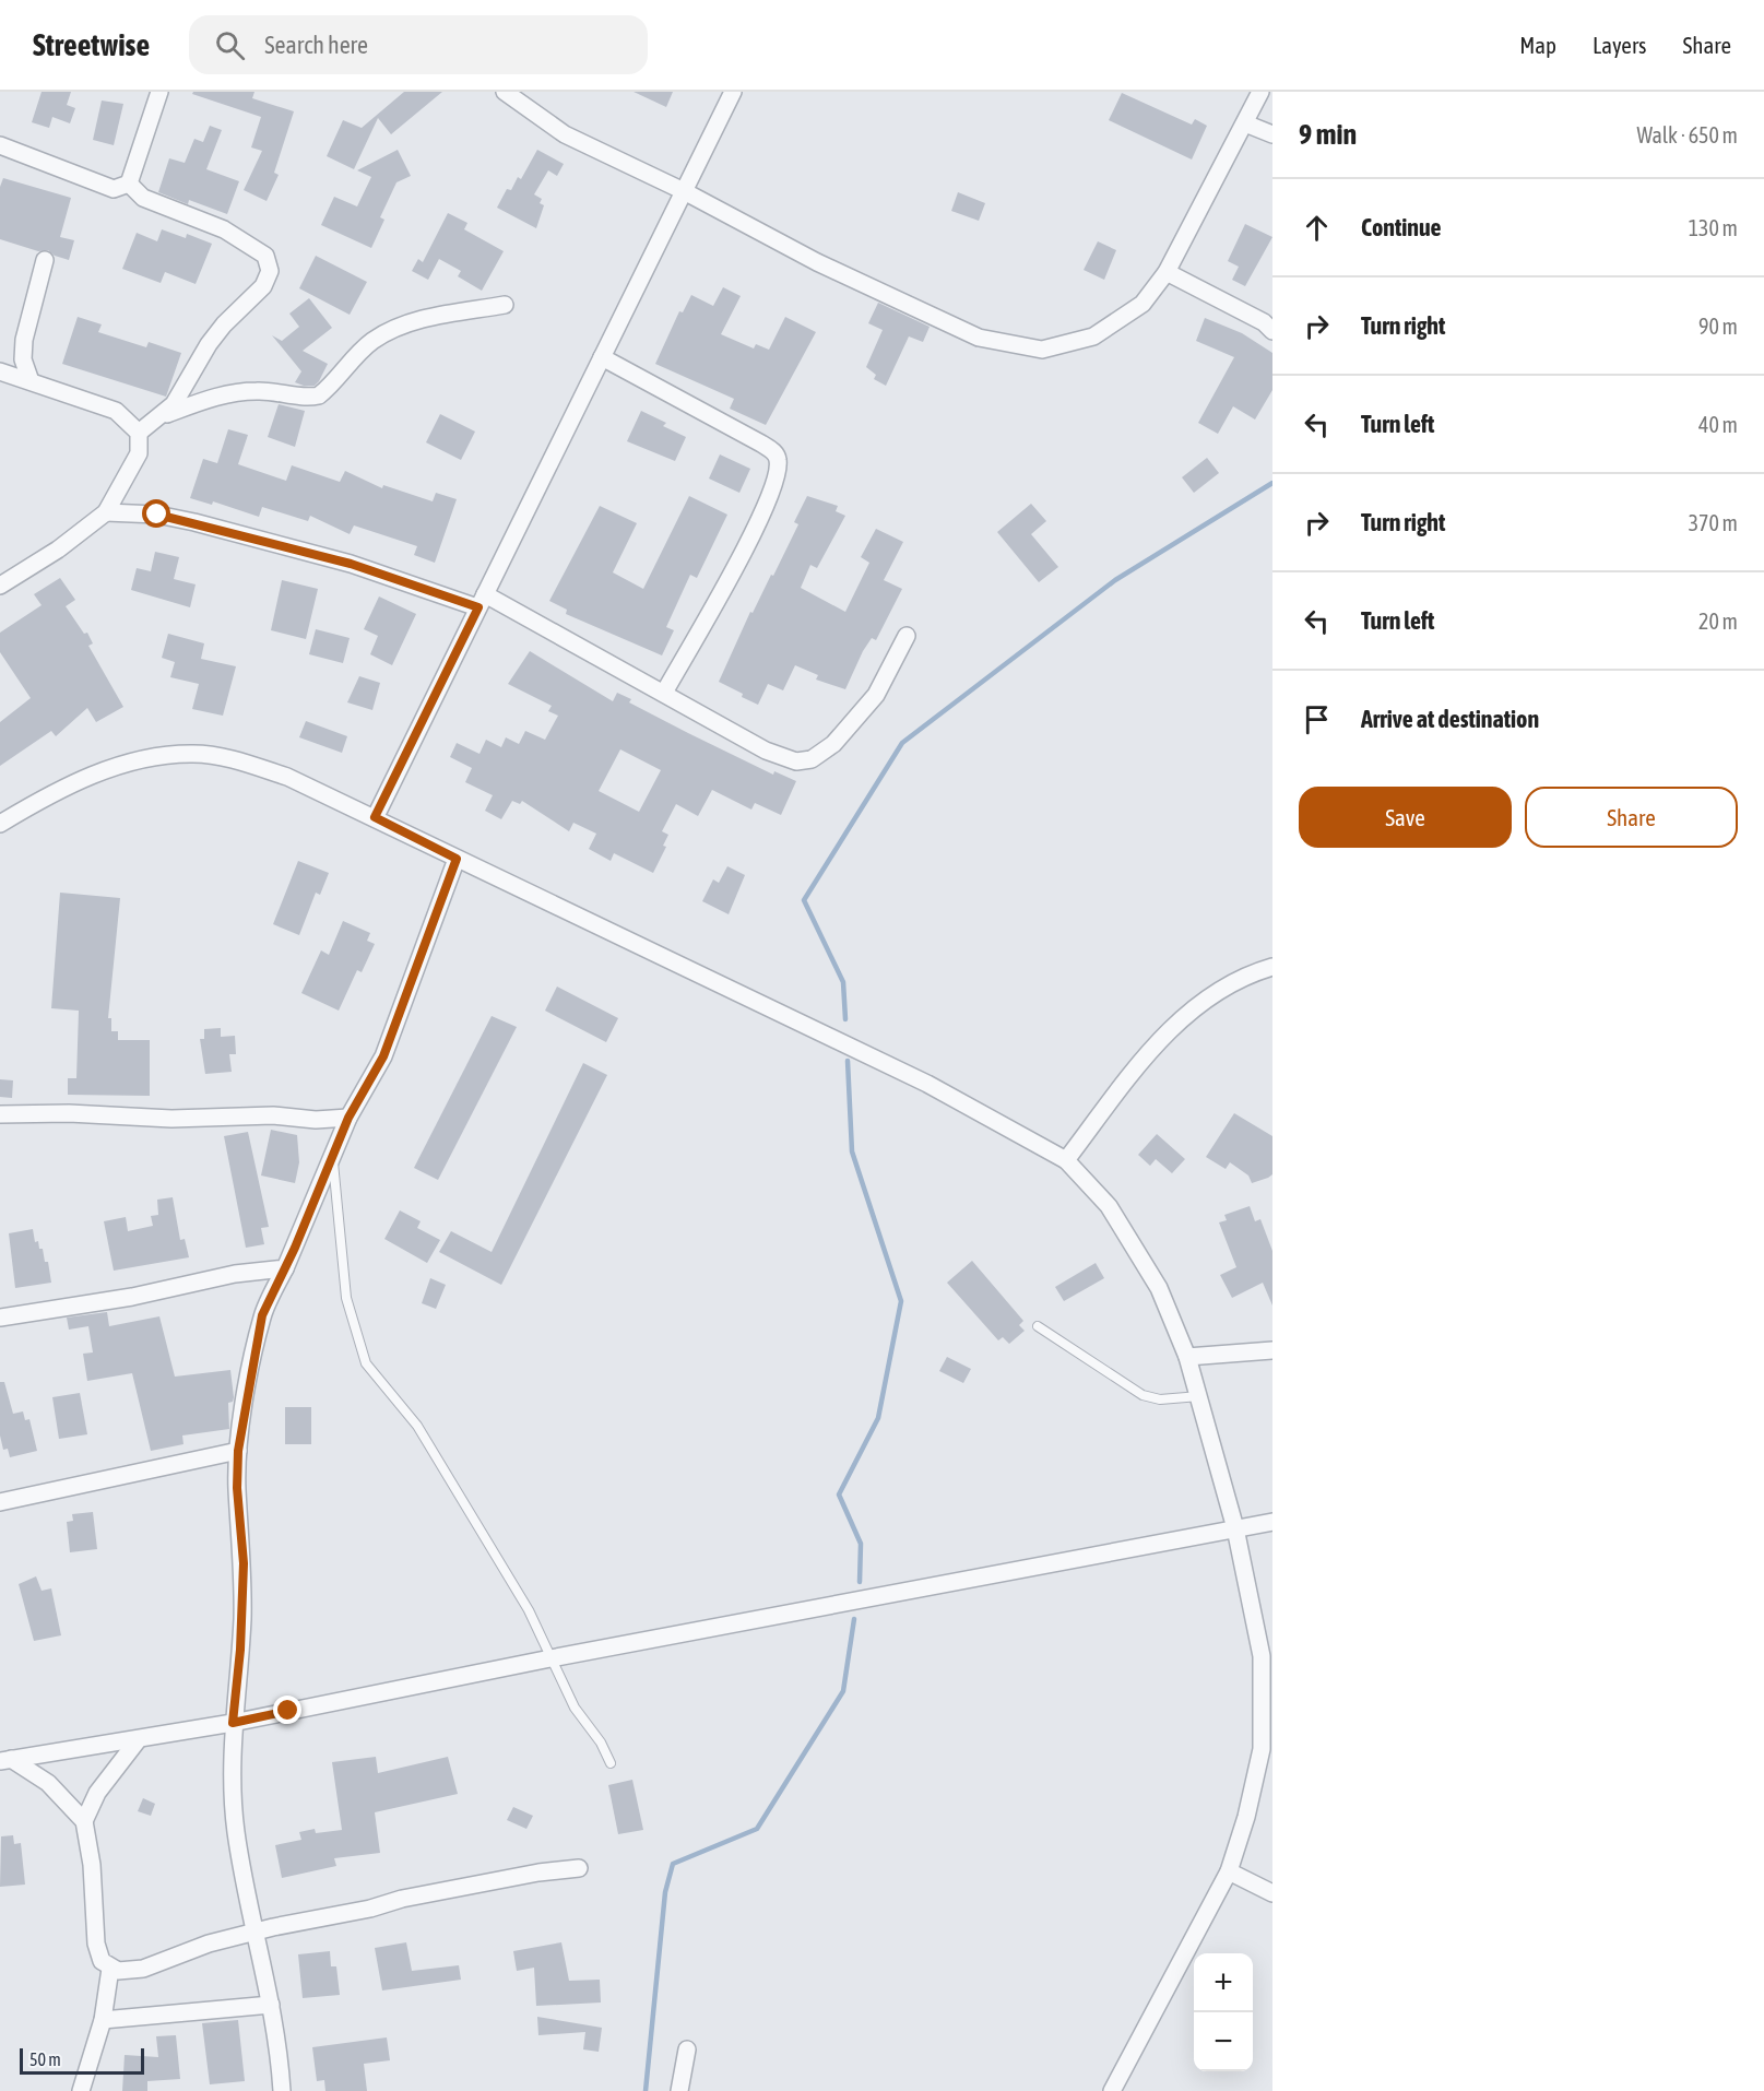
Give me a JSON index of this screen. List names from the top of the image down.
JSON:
{
  "scale_bar": "50 m",
  "page": {
    "header": "Streetwise",
    "search": "Search here",
    "nav": ["Map", "Layers", "Share"],
    "heading": ["9 min", "Walk · 650 m"],
    "list": [
      ["Continue", "130 m"],
      ["Turn right", "90 m"],
      ["Turn left", "40 m"],
      ["Turn right", "370 m"],
      ["Turn left", "20 m"],
      "Arrive at destination"
    ],
    "buttons": ["Save", "Share"],
    "map_buttons": ["+", "−"],
    "scale": "50 m"
  }
}
